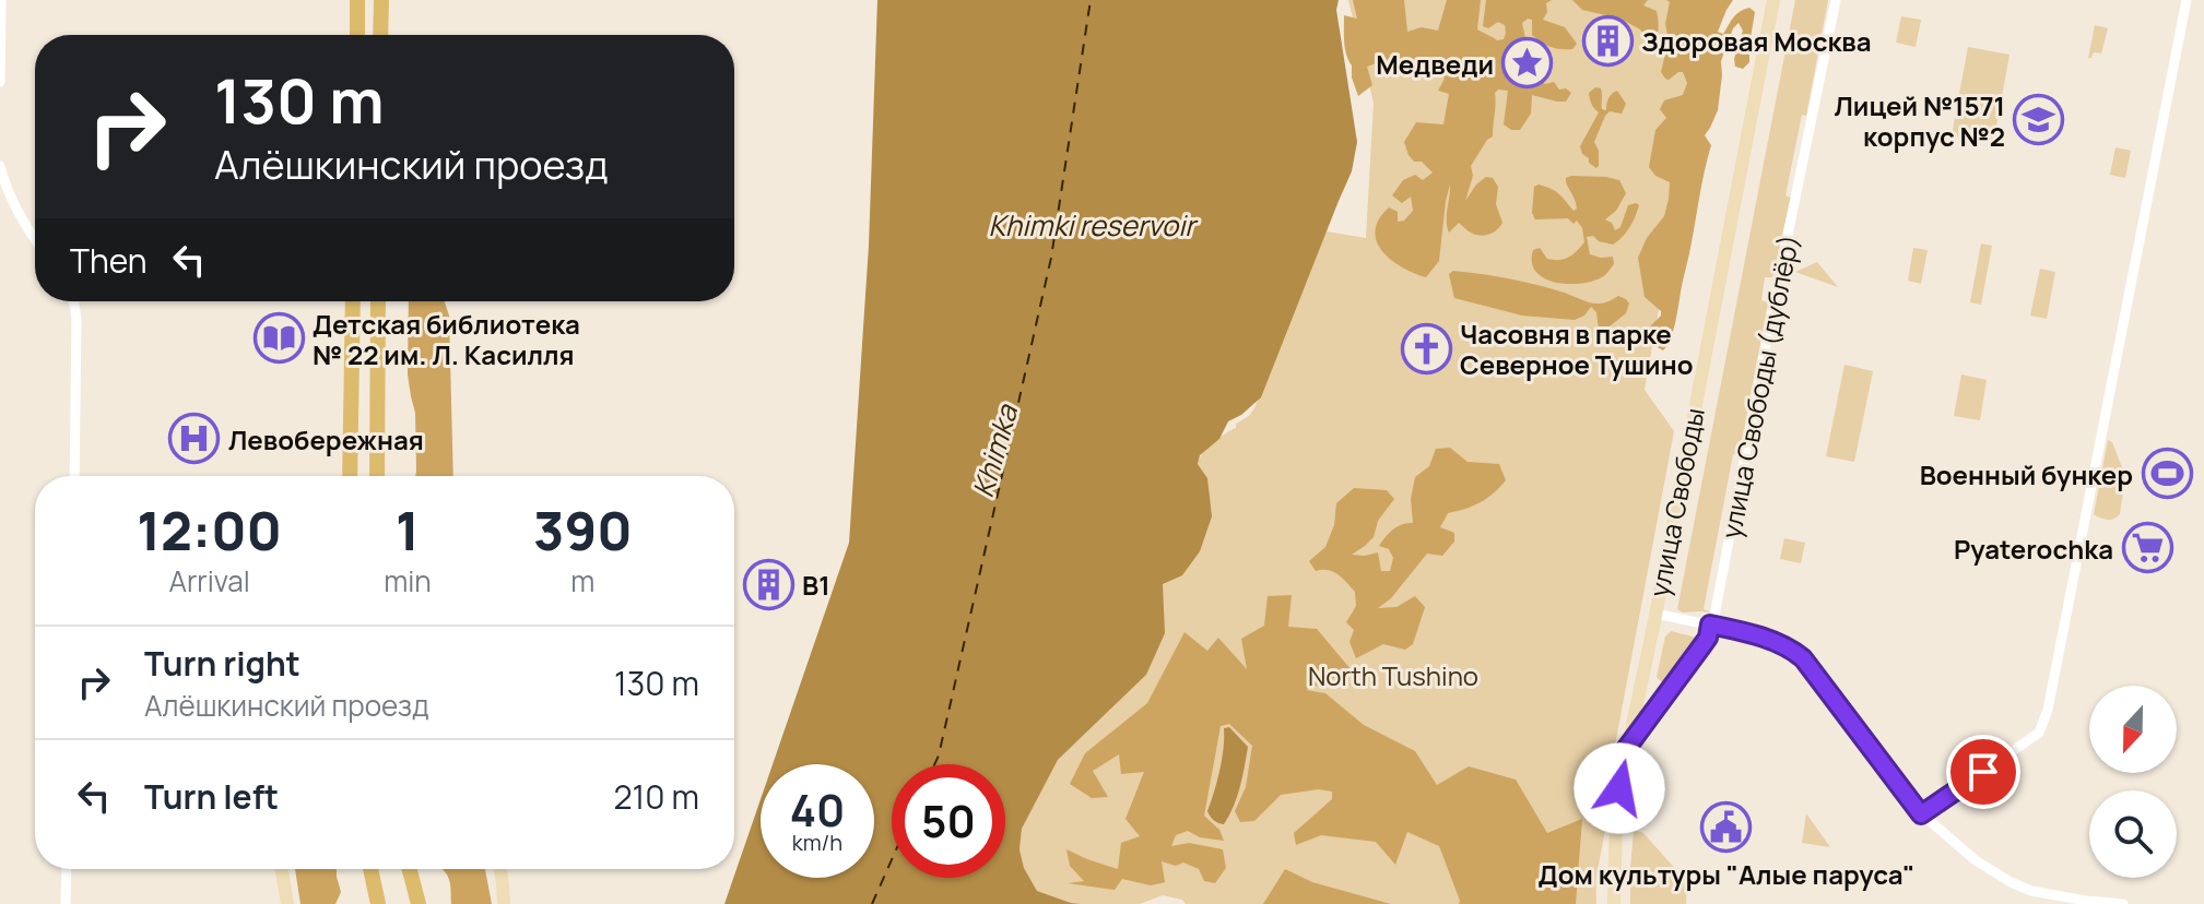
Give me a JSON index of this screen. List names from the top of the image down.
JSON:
{
  "streets": {
    "main road": ["улица Свободы"],
    "street": ["улица Свободы (дублёр)"]
  },
  "crossings": [
    ["улица Свободы (дублёр)", "улица Свободы"]
  ],
  "water": ["Khimki reservoir", "Khimka"],
  "parks": ["North Tushino"],
  "places": {
    "building": ["Здоровая Москва", "B1"],
    "place": ["Медведи"],
    "school or university": ["Лицей №1571 корпус №2"],
    "library": ["Детская библиотека № 22 им. Л. Касилля"],
    "church": ["Часовня в парке Северное Тушино"],
    "hospital": ["Левобережная"],
    "sports": ["Военный бункер"],
    "supermarket": ["Pyaterochka"],
    "public building": ["Дом культуры \"Алые паруса\""]
  },
  "north": "bottom",
  "page": {
    "turn": ["130 m", "Алёшкинский проезд"],
    "then": "Then",
    "eta": [
      "12:00",
      "Arrival",
      "1",
      "min",
      "390",
      "m"
    ],
    "list": [
      {
        "name": "Turn right",
        "note": "Алёшкинский проезд",
        "value": "130 m"
      },
      {
        "name": "Turn left",
        "value": "210 m"
      }
    ],
    "speed": "40 km/h",
    "limit": "50"
  }
}
